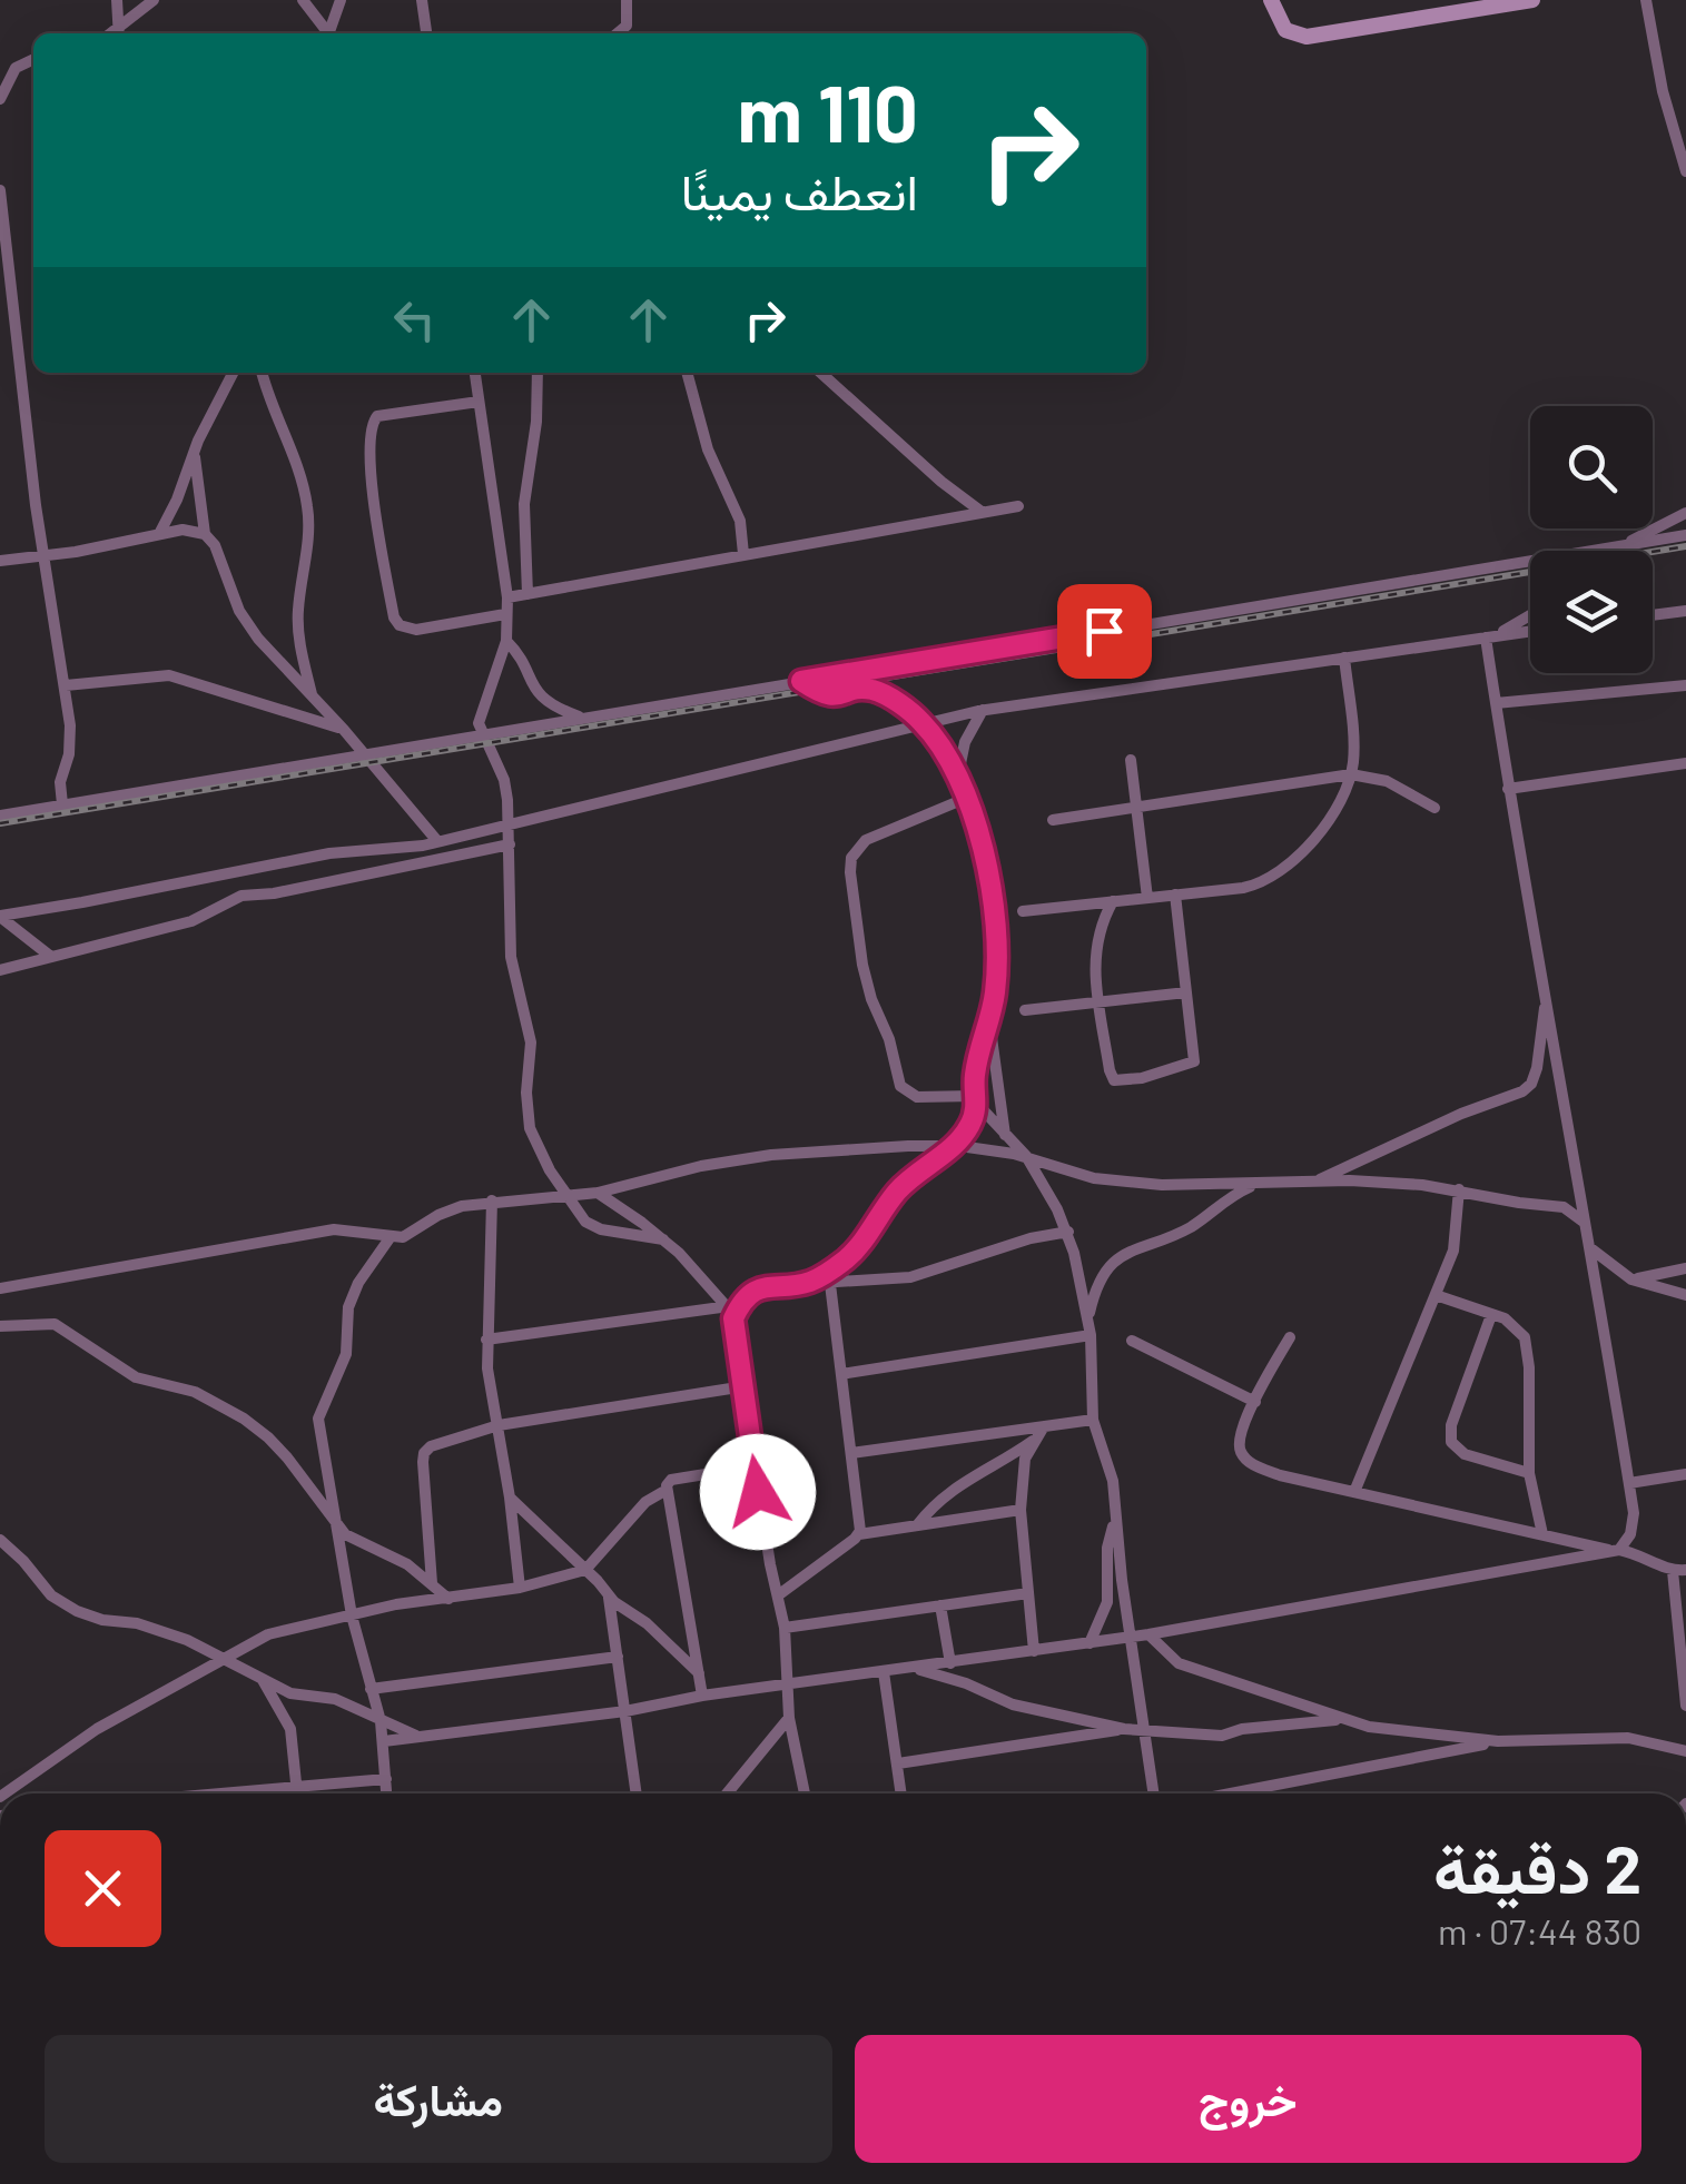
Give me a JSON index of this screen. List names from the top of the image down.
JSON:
{
  "page": {
    "turn": ["110 m", "انعطف يمينًا"],
    "heading": ["2 دقيقة", "830 m · 07:44"],
    "buttons": ["خروج", "مشاركة"]
  }
}
